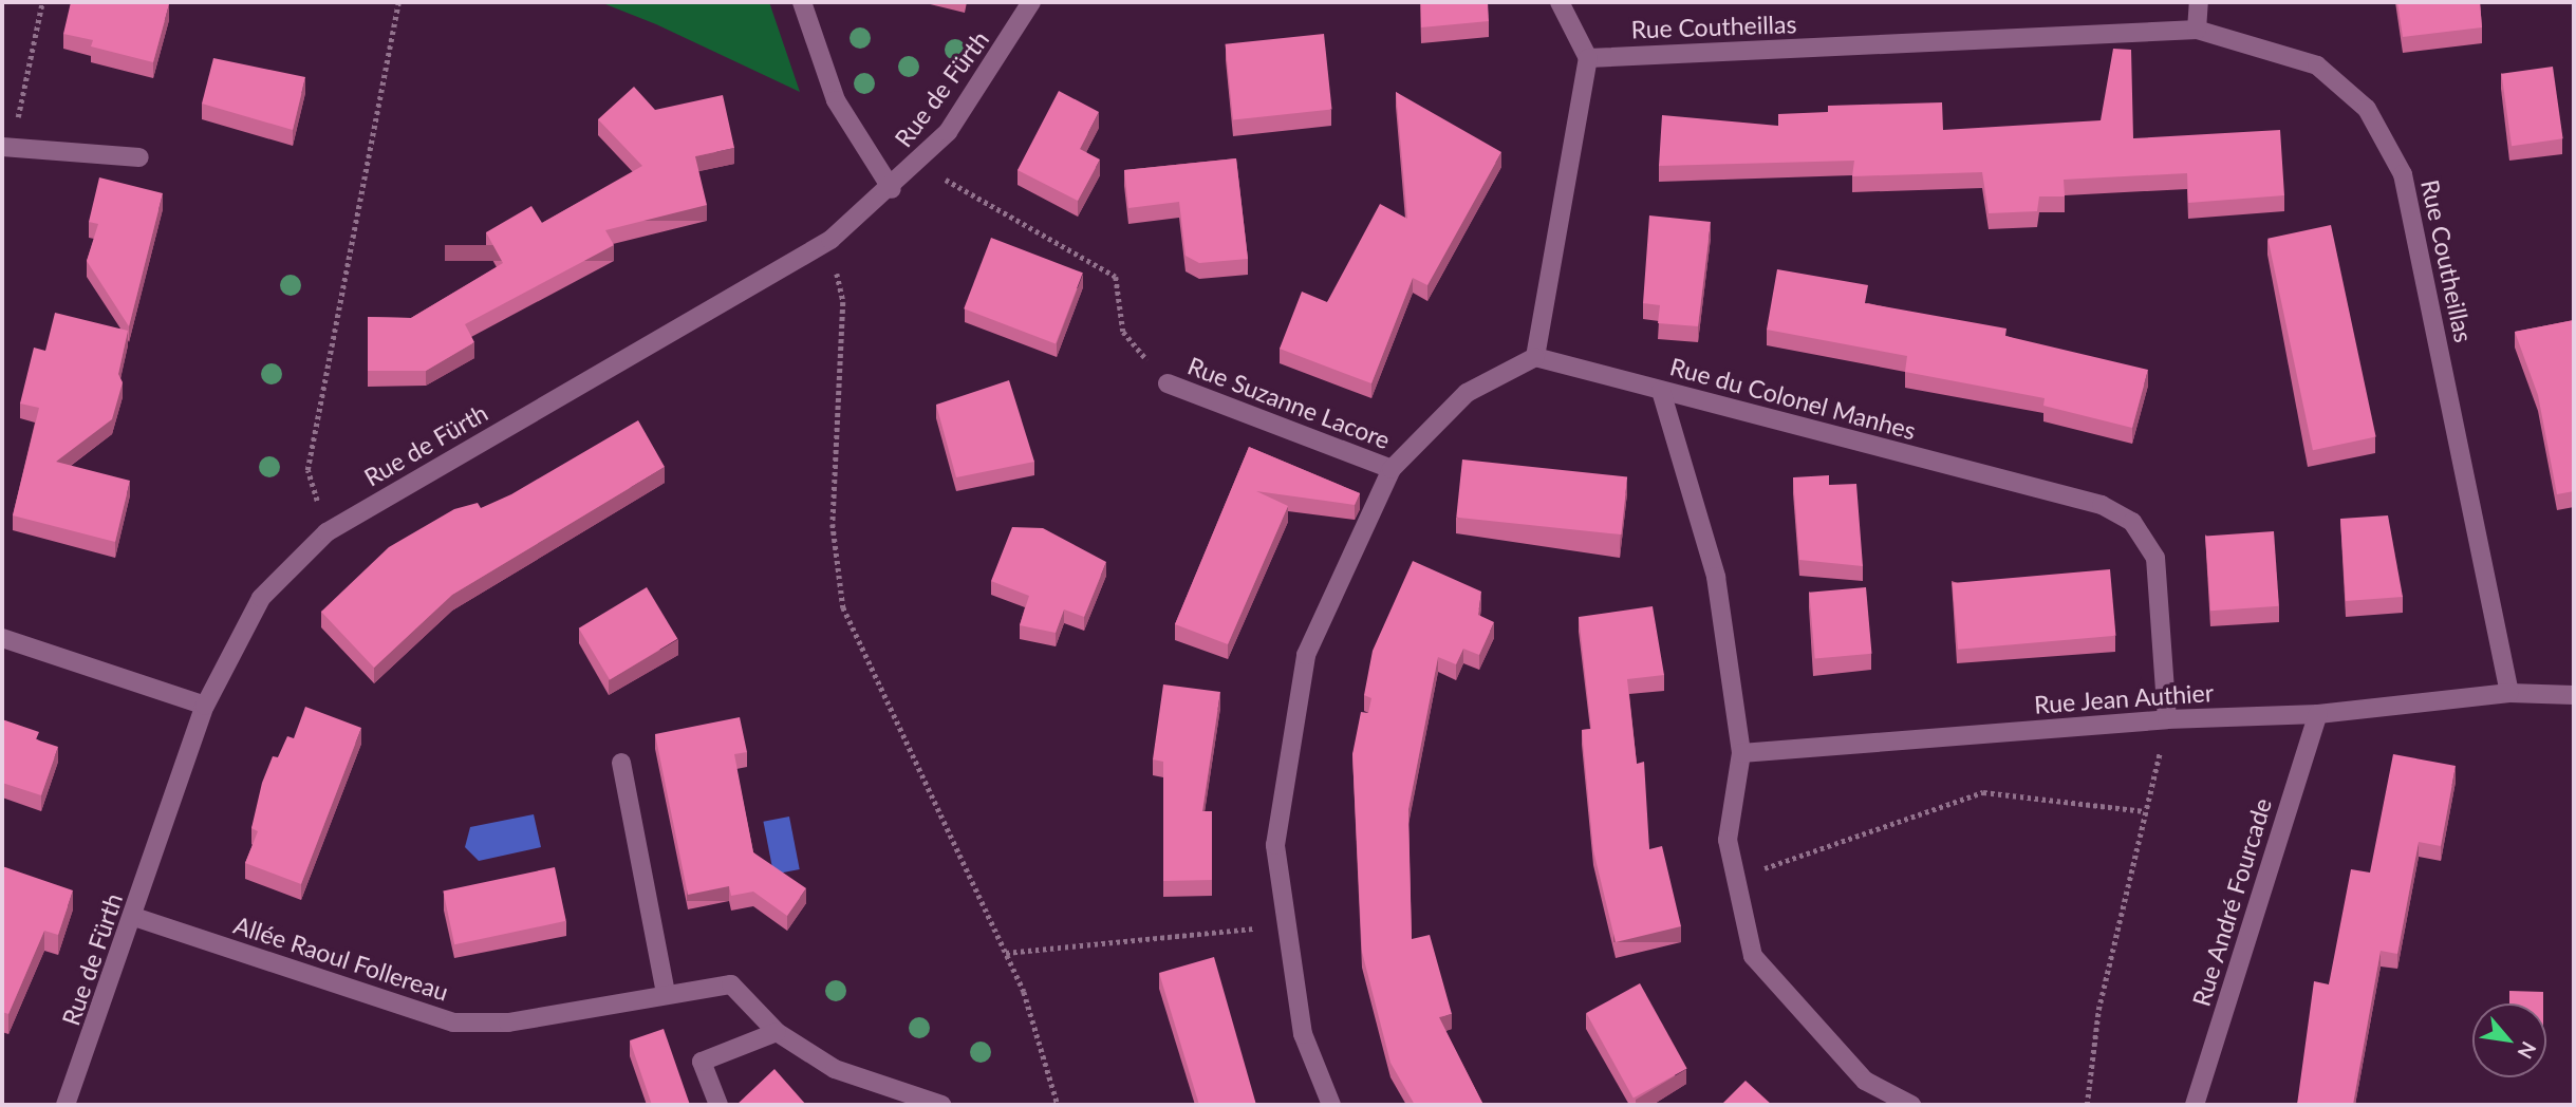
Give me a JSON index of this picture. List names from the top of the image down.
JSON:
{
  "streets": {
    "street": [
      "Rue Coutheillas",
      "Rue de Fürth",
      "Rue du Colonel Manhes",
      "Rue Suzanne Lacore",
      "Rue Jean Authier",
      "Rue André Fourcade",
      "Allée Raoul Follereau"
    ]
  },
  "crossings": [
    ["Rue Coutheillas", "Rue Jean Authier"],
    ["Rue de Fürth", "Allée Raoul Follereau"],
    ["Rue du Colonel Manhes", "Rue Suzanne Lacore"],
    ["Rue du Colonel Manhes", "Rue Jean Authier"],
    ["Rue Jean Authier", "Rue André Fourcade"]
  ],
  "north": "bottom right"
}
